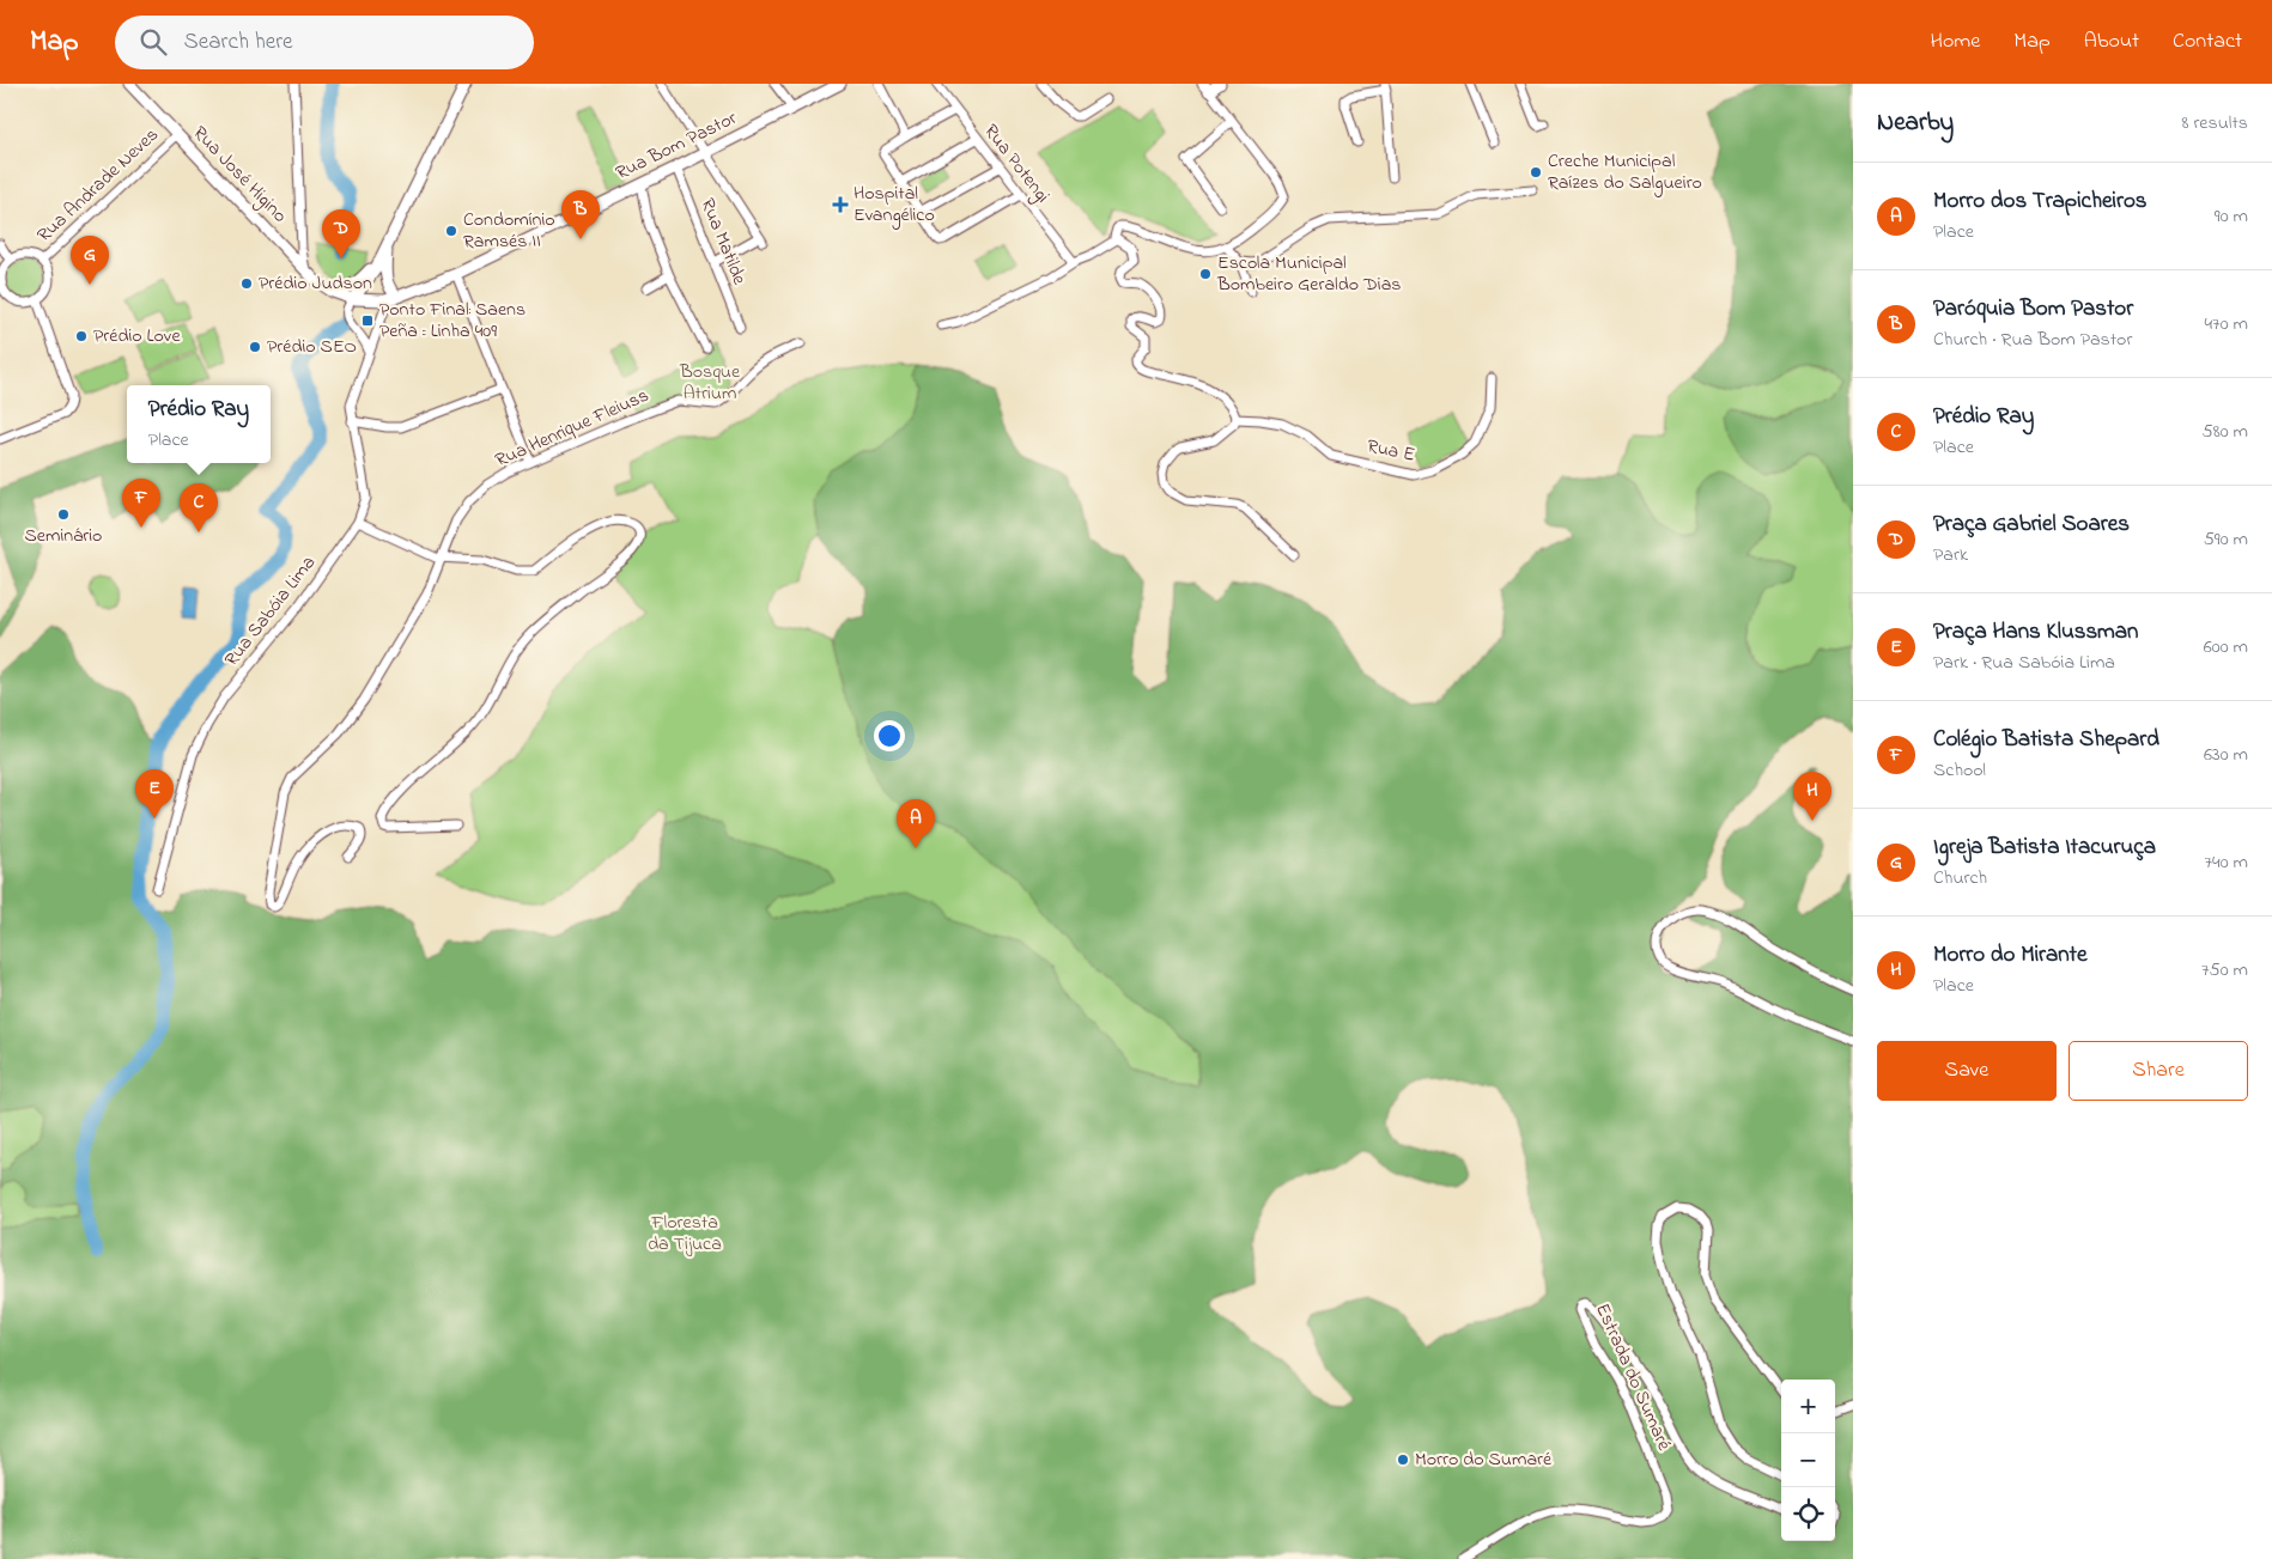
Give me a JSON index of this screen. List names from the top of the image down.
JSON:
{
  "streets": {
    "street": [
      "Rua Bom Pastor",
      "Rua Potengi",
      "Rua José Higino",
      "Rua Andrade Neves",
      "Rua Matilde",
      "Rua Henrique Fleiuss",
      "Rua E",
      "Rua Sabóia Lima",
      "Estrada do Sumaré"
    ]
  },
  "crossings": [
    ["Rua Bom Pastor", "Rua José Higino"],
    ["Rua Bom Pastor", "Rua Matilde"],
    ["Rua Bom Pastor", "Rua Sabóia Lima"],
    ["Rua José Higino", "Rua Andrade Neves"]
  ],
  "parks": ["Bosque Atrium", "Floresta da Tijuca"],
  "places": {
    "other": [
      "Creche Municipal Raízes do Salgueiro",
      "Condomínio Ramsés II",
      "Escola Municipal Bombeiro Geraldo Dias",
      "Prédio Judson",
      "Prédio Love",
      "Prédio SEO",
      "Seminário",
      "Morro do Sumaré"
    ],
    "health": ["Hospital Evangélico"],
    "transit": ["Ponto Final: Saens Peña :: Linha 409"]
  },
  "page": {
    "header": "Map",
    "search": "Search here",
    "nav": [
      "Home",
      "Map",
      "About",
      "Contact"
    ],
    "heading": ["Nearby", "8 results"],
    "list": [
      {
        "mark": "A",
        "name": "Morro dos Trapicheiros",
        "note": "Place",
        "value": "90 m"
      },
      {
        "mark": "B",
        "name": "Paróquia Bom Pastor",
        "note": "Church · Rua Bom Pastor",
        "value": "470 m"
      },
      {
        "mark": "C",
        "name": "Prédio Ray",
        "note": "Place",
        "value": "580 m"
      },
      {
        "mark": "D",
        "name": "Praça Gabriel Soares",
        "note": "Park",
        "value": "590 m"
      },
      {
        "mark": "E",
        "name": "Praça Hans Klussman",
        "note": "Park · Rua Sabóia Lima",
        "value": "600 m"
      },
      {
        "mark": "F",
        "name": "Colégio Batista Shepard",
        "note": "School",
        "value": "630 m"
      },
      {
        "mark": "G",
        "name": "Igreja Batista Itacuruça",
        "note": "Church",
        "value": "740 m"
      },
      {
        "mark": "H",
        "name": "Morro do Mirante",
        "note": "Place",
        "value": "750 m"
      }
    ],
    "pins": [
      "B",
      "D",
      "G",
      "F",
      "C",
      "E",
      "H",
      "A"
    ],
    "popup": ["Prédio Ray", "Place"],
    "buttons": ["Save", "Share"],
    "map_buttons": ["+", "−"]
  }
}
